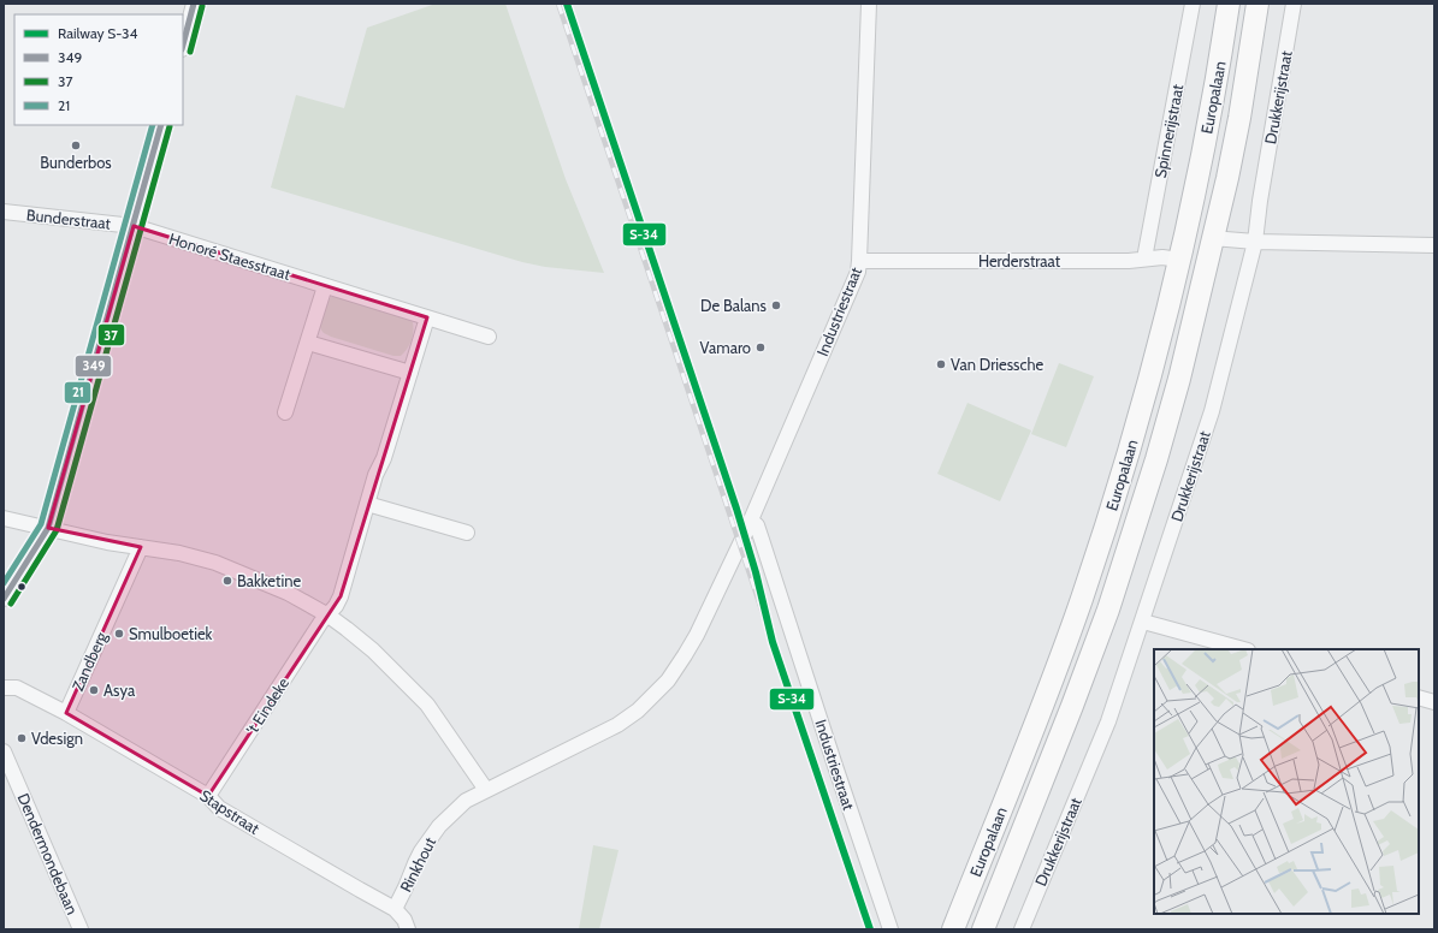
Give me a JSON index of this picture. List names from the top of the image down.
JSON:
{
  "streets": {
    "highway": ["Europalaan"],
    "street": [
      "Drukkerijstraat",
      "Spinnerijstraat",
      "Bunderstraat",
      "Honoré Staesstraat",
      "Herderstraat",
      "Industriestraat",
      "Zandberg",
      "'t Eindeke",
      "Stapstraat",
      "Dendermondebaan",
      "Rinkhout"
    ]
  },
  "crossings": [
    ["Europalaan", "Herderstraat"],
    ["Spinnerijstraat", "Herderstraat"],
    ["Bunderstraat", "Honoré Staesstraat"],
    ["Herderstraat", "Industriestraat"],
    ["Industriestraat", "Rinkhout"],
    ["Zandberg", "Stapstraat"],
    ["'t Eindeke", "Stapstraat"],
    ["Stapstraat", "Rinkhout"]
  ],
  "places": [
    "Bunderbos",
    "De Balans",
    "Vamaro",
    "Van Driessche",
    "Bakketine",
    "Smulboetiek",
    "Asya",
    "Vdesign"
  ],
  "lines": [
    "rail line S-34",
    "transit line 349",
    "transit line 37",
    "transit line 21"
  ],
  "legend": [
    "Railway S-34",
    "349",
    "37",
    "21"
  ]
}
